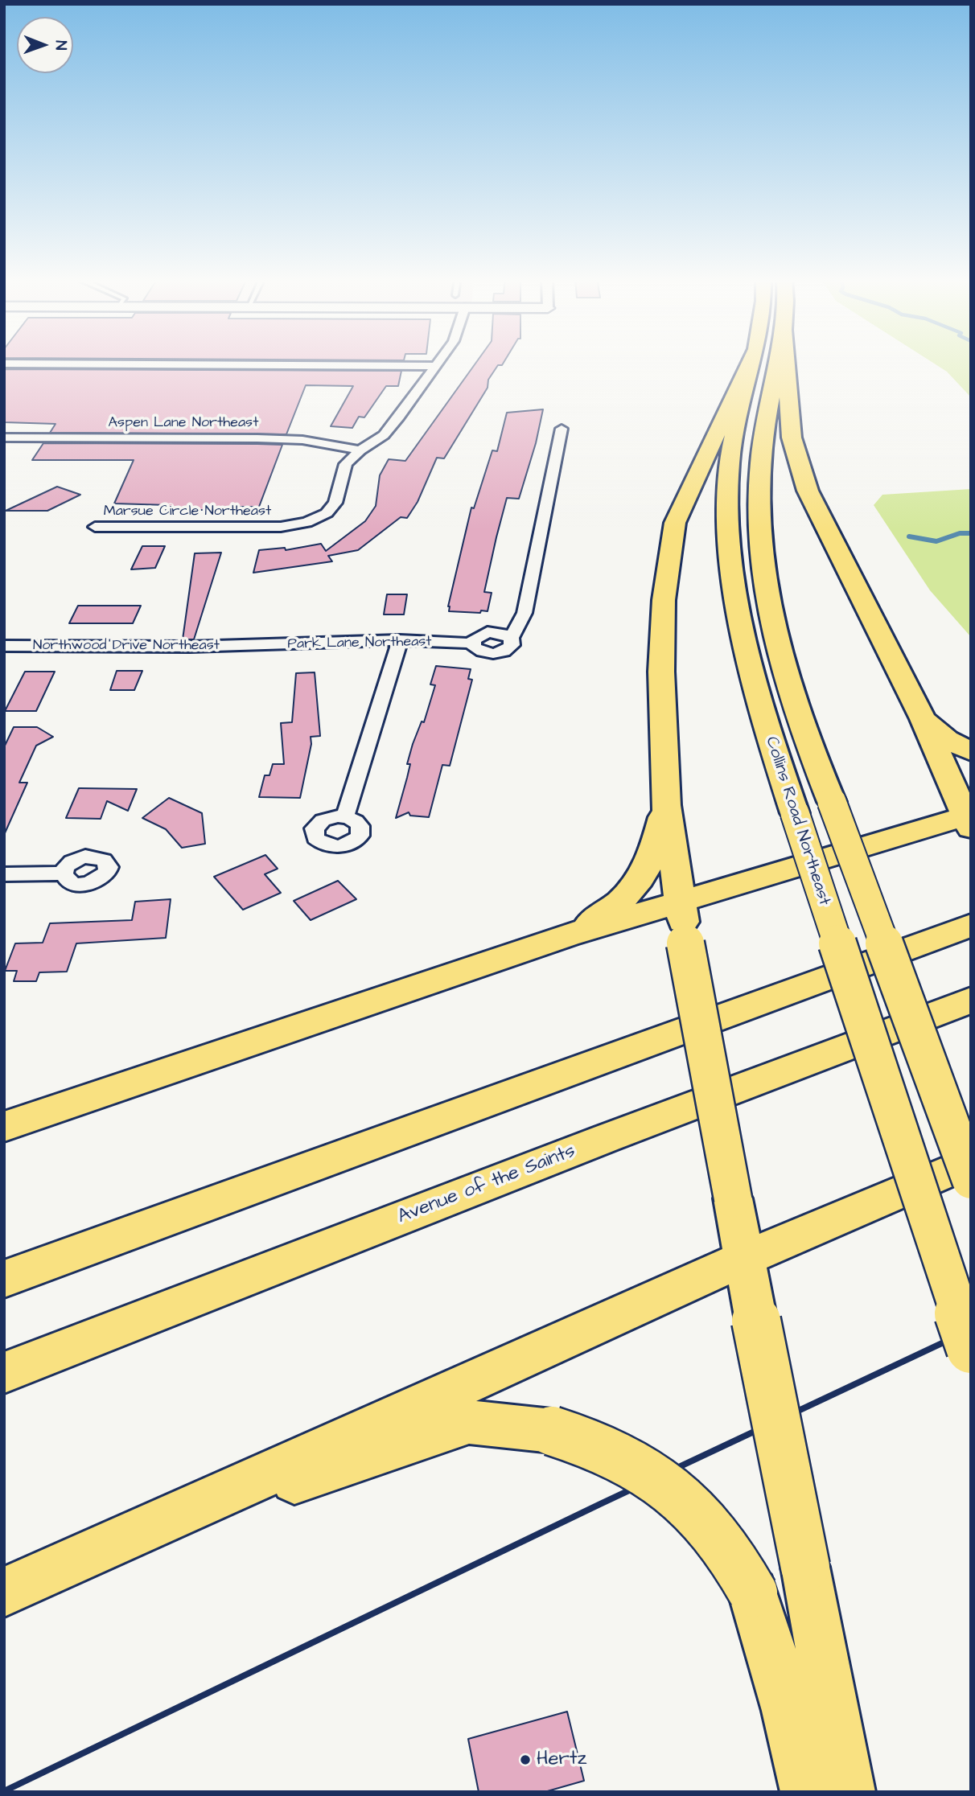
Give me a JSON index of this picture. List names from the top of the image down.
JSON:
{
  "streets": {
    "highway": ["Collins Road Northeast", "Avenue of the Saints"],
    "street": [
      "Aspen Lane Northeast",
      "Marsue Circle Northeast",
      "Park Lane Northeast",
      "Northwood Drive Northeast"
    ]
  },
  "crossings": [
    ["Aspen Lane Northeast", "Marsue Circle Northeast"],
    ["Park Lane Northeast", "Northwood Drive Northeast"]
  ],
  "places": ["Hertz"],
  "north": "right"
}
